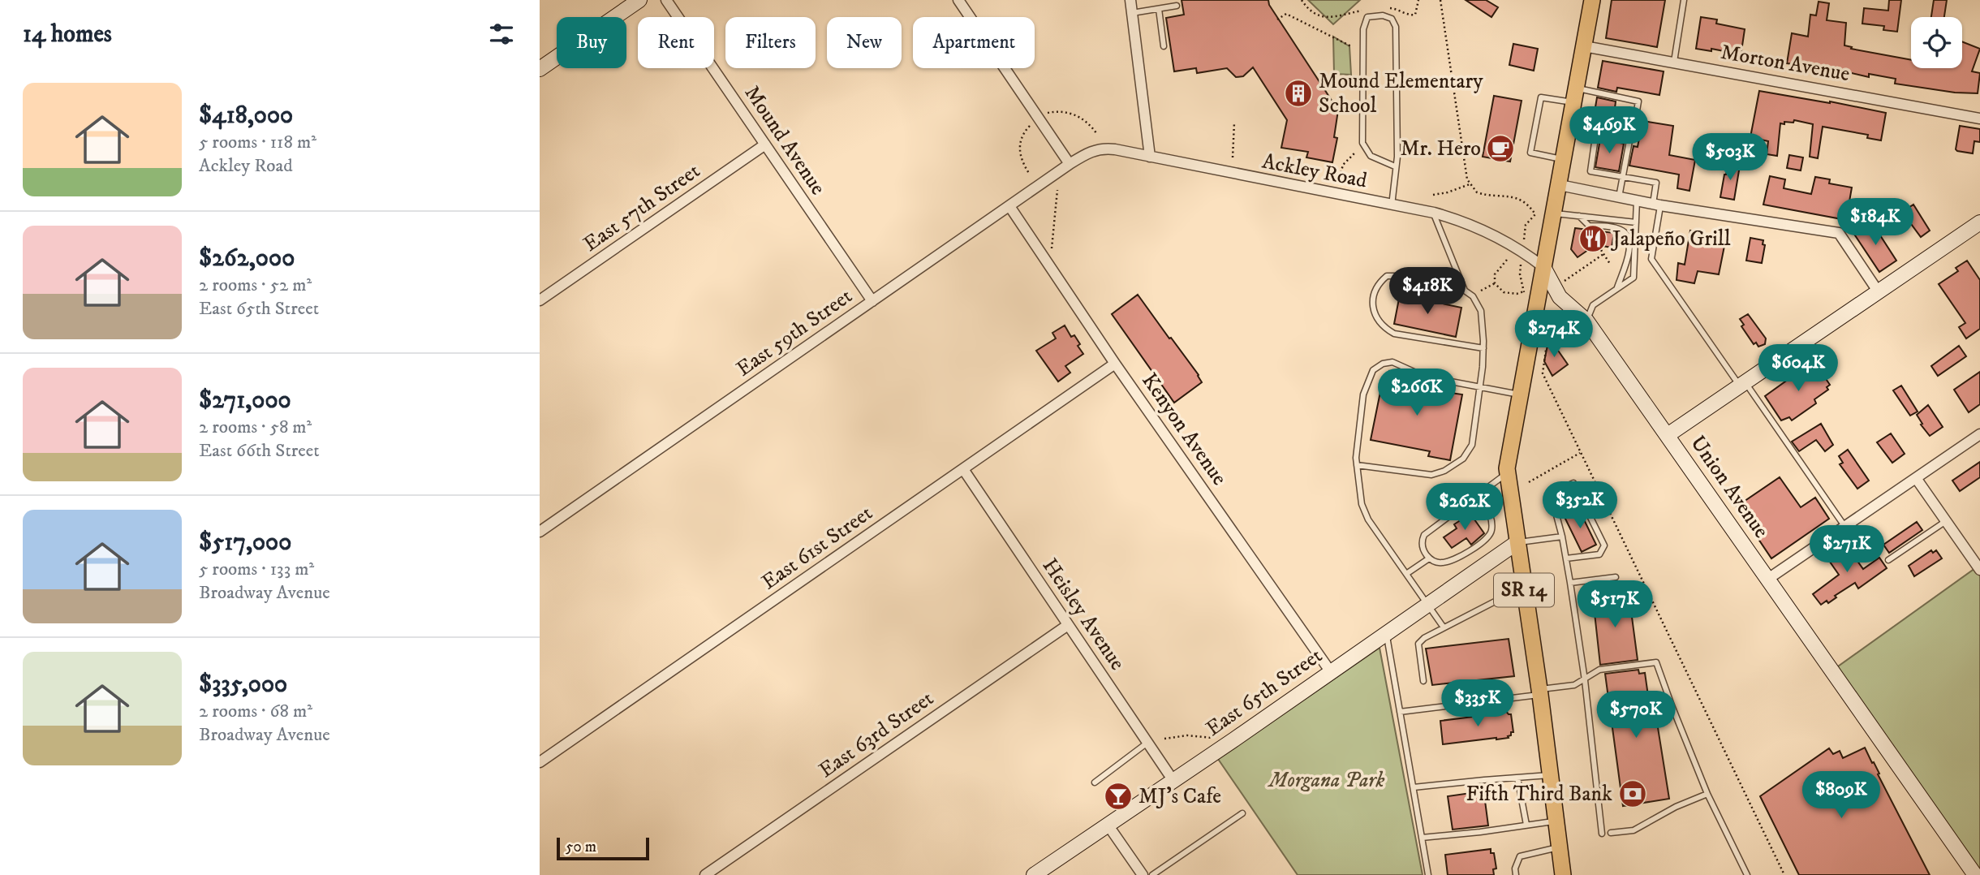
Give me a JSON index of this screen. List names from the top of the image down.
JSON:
{
  "streets": {
    "main road": ["SR 14"],
    "street": [
      "Morton Avenue",
      "Mound Avenue",
      "Ackley Road",
      "East 57th Street",
      "East 59th Street",
      "Kenyon Avenue",
      "Union Avenue",
      "East 61st Street",
      "Heisley Avenue",
      "East 65th Street",
      "East 63rd Street"
    ]
  },
  "crossings": [
    ["Morton Avenue", "SR 14"],
    ["Mound Avenue", "East 57th Street"],
    ["Mound Avenue", "East 59th Street"],
    ["Ackley Road", "East 59th Street"],
    ["Ackley Road", "Union Avenue"],
    ["Ackley Road", "SR 14"],
    ["East 59th Street", "Kenyon Avenue"],
    ["Kenyon Avenue", "East 61st Street"],
    ["Kenyon Avenue", "East 65th Street"],
    ["Union Avenue", "SR 14"],
    ["East 61st Street", "Heisley Avenue"],
    ["SR 14", "East 65th Street"],
    ["Heisley Avenue", "East 65th Street"],
    ["Heisley Avenue", "East 63rd Street"]
  ],
  "parks": ["Morgana Park"],
  "places": {
    "building": ["Mound Elementary School"],
    "cafe": ["Mr. Hero"],
    "restaurant": ["Jalapeño Grill"],
    "bank": ["Fifth Third Bank"],
    "bar": ["MJ's Cafe"]
  },
  "scale_bar": "50 m",
  "page": {
    "heading": "14 homes",
    "chip": [
      "Buy",
      "Rent",
      "Filters",
      "New",
      "Apartment"
    ],
    "list": [
      {
        "name": "$418,000",
        "note": "5 rooms · 118 m² · Ackley Road"
      },
      {
        "name": "$262,000",
        "note": "2 rooms · 52 m² · East 65th Street"
      },
      {
        "name": "$271,000",
        "note": "2 rooms · 58 m² · East 66th Street"
      },
      {
        "name": "$517,000",
        "note": "5 rooms · 133 m² · Broadway Avenue"
      },
      {
        "name": "$335,000",
        "note": "2 rooms · 68 m² · Broadway Avenue"
      }
    ],
    "price": [
      "$469K",
      "$503K",
      "$184K",
      "$418K",
      "$274K",
      "$604K",
      "$266K",
      "$352K",
      "$262K",
      "$271K",
      "$517K",
      "$335K",
      "$570K",
      "$809K"
    ],
    "scale": "50 m"
  }
}
